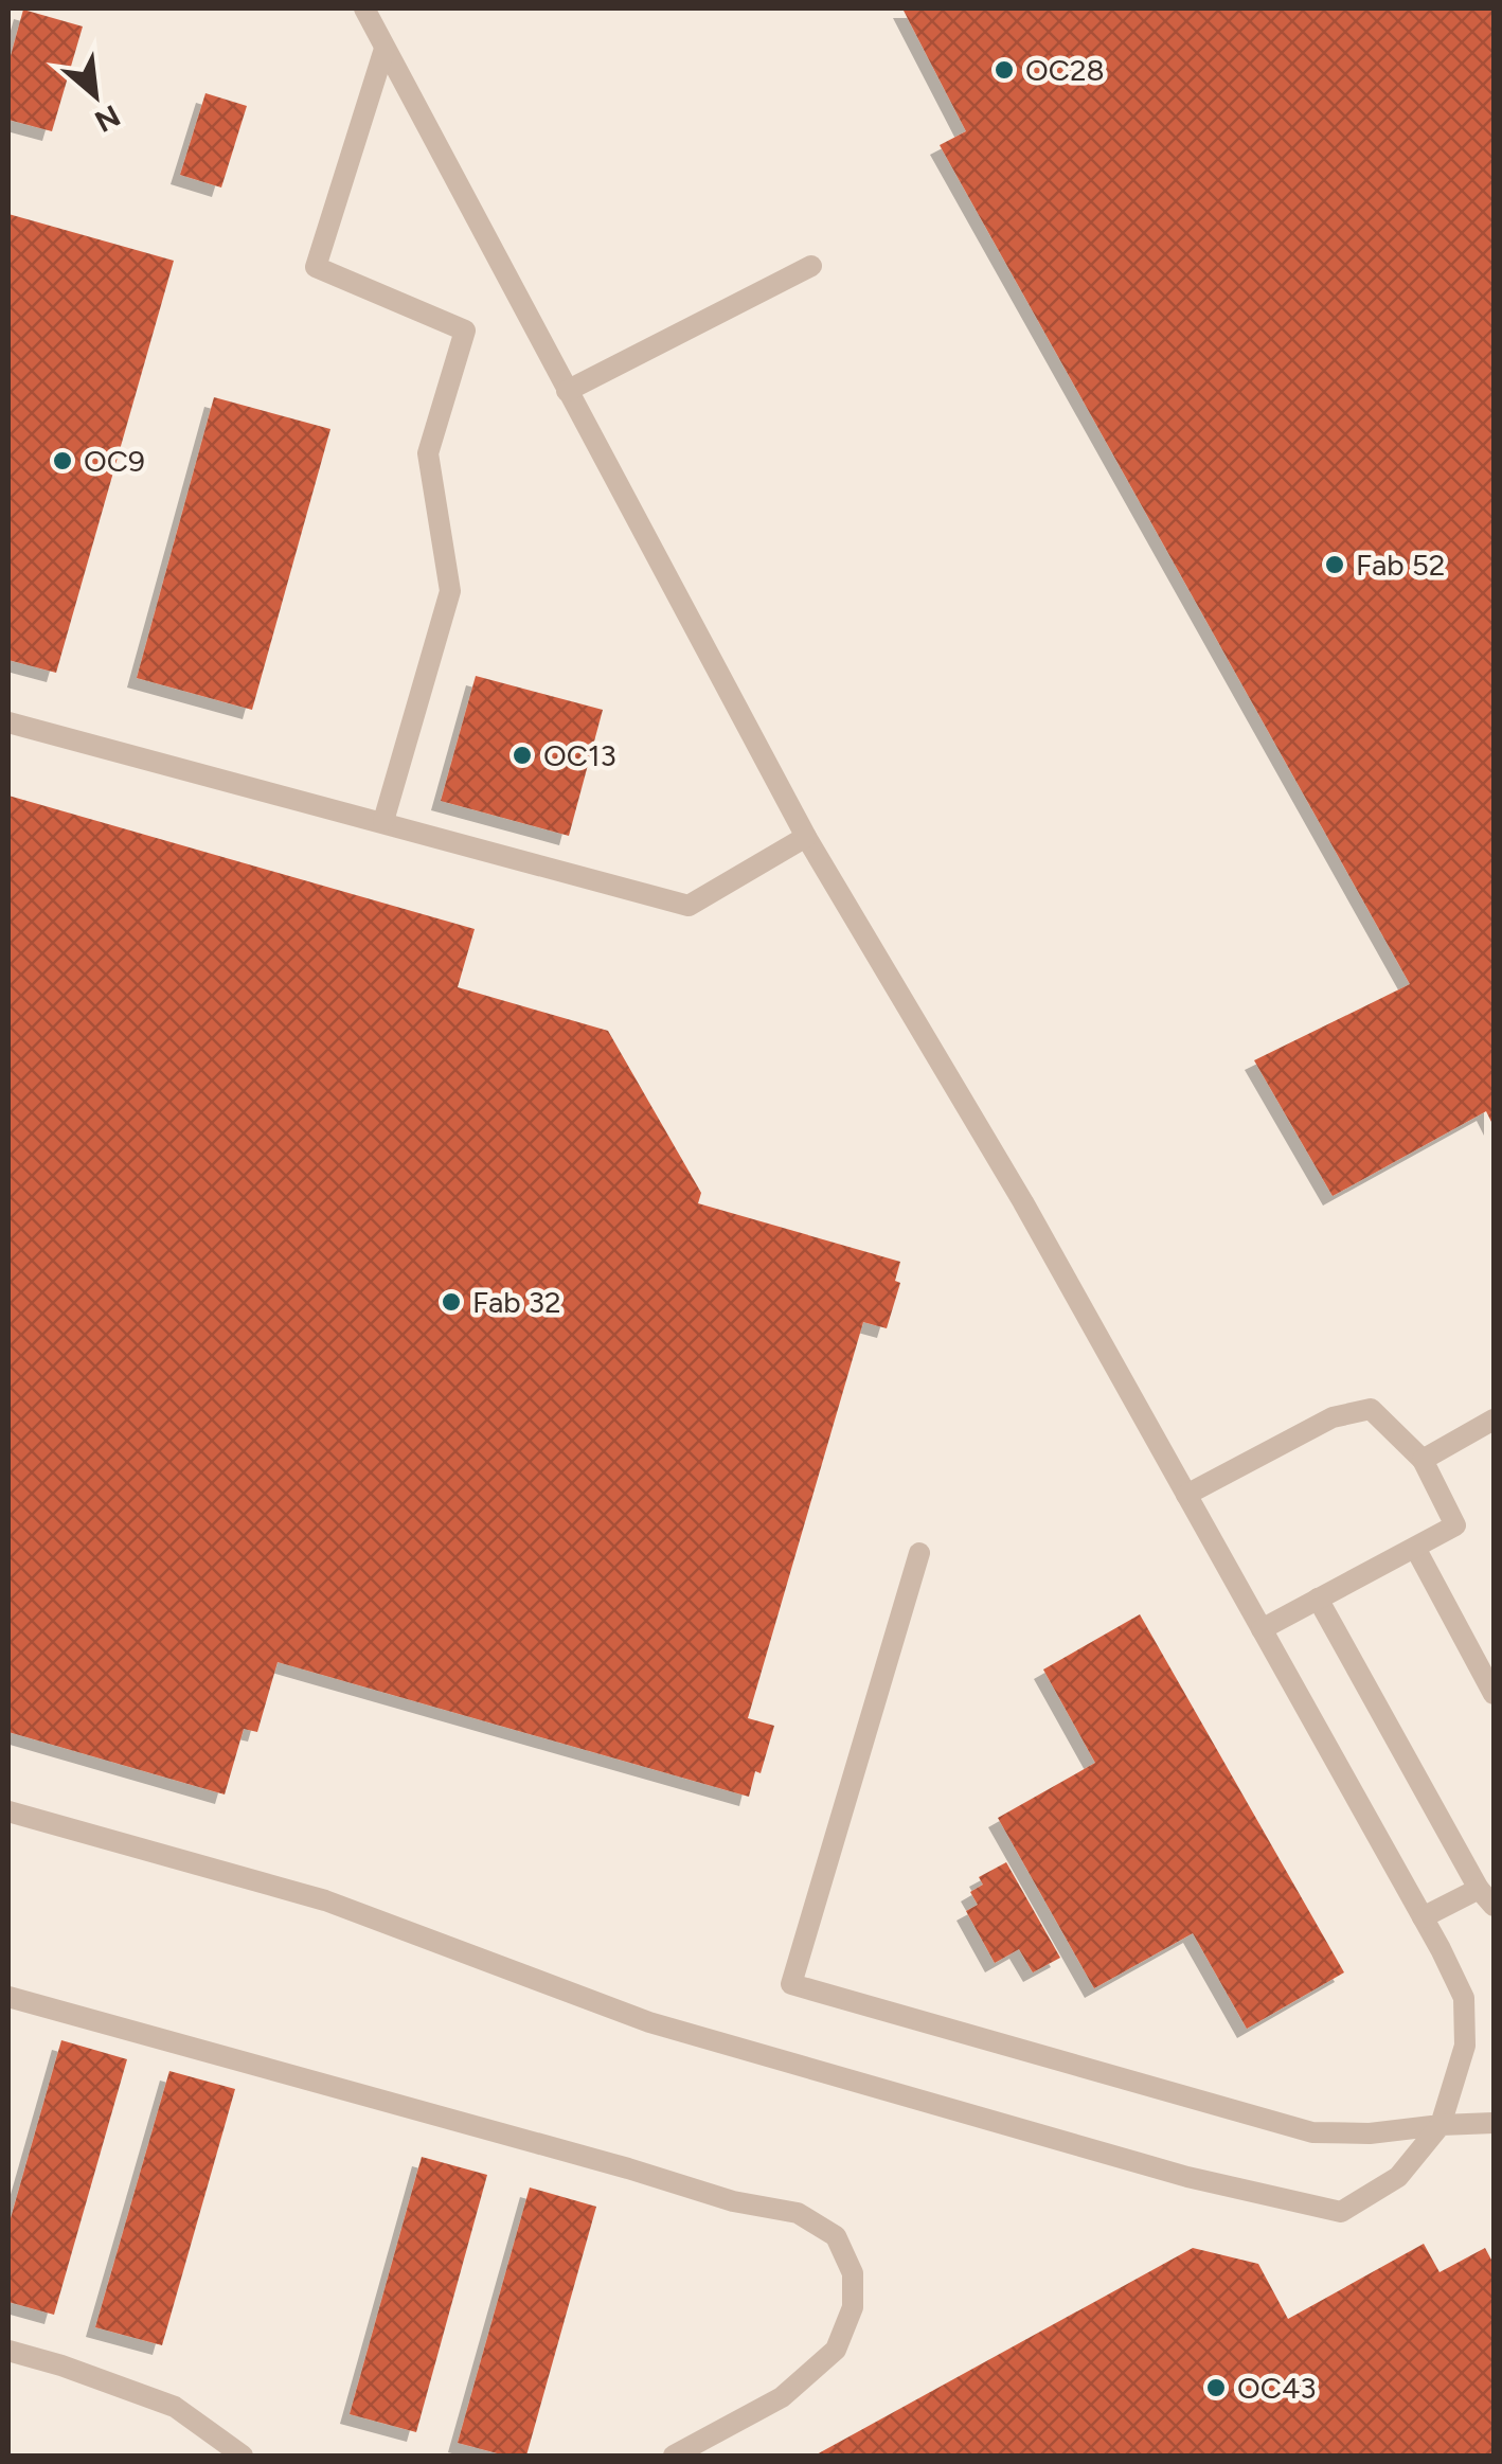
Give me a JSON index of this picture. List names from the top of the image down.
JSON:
{
  "places": [
    "OC28",
    "OC9",
    "Fab 52",
    "OC13",
    "Fab 32",
    "OC43"
  ],
  "north": "bottom right"
}
